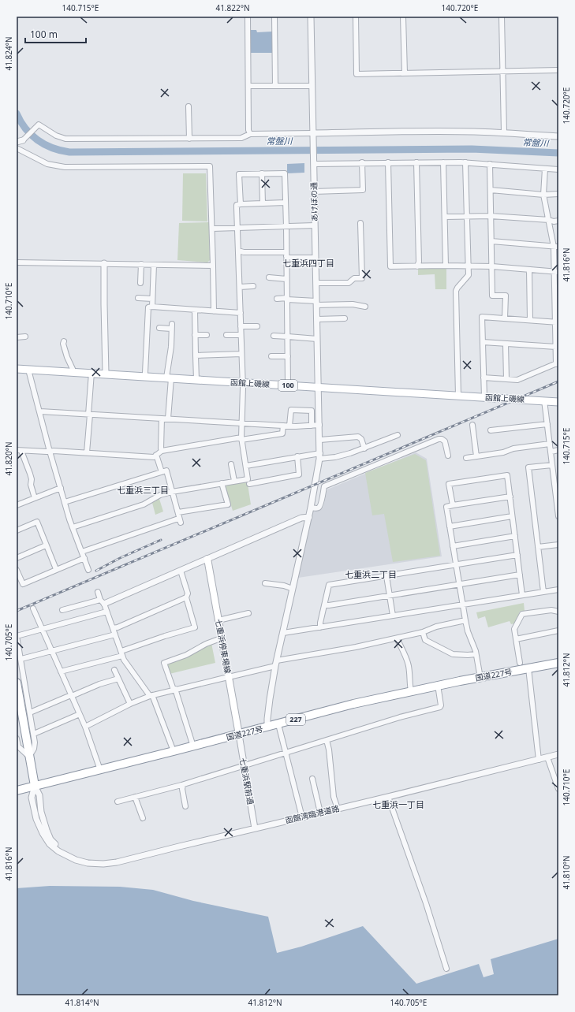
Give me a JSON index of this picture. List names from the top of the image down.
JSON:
{
  "streets": {
    "highway": ["国道227号", "227"],
    "main road": ["函館上磯線", "100", "七重浜停車場線"],
    "street": ["あけぼの通", "七重浜駅前通", "函館湾臨港道路"]
  },
  "crossings": [
    ["あけぼの通", "函館上磯線"],
    ["あけぼの通", "国道227号"],
    ["七重浜停車場線", "国道227号"],
    ["七重浜停車場線", "七重浜駅前通"],
    ["国道227号", "七重浜駅前通"],
    ["国道227号", "函館湾臨港道路"],
    ["七重浜駅前通", "函館湾臨港道路"]
  ],
  "districts": [
    "七重浜四丁目",
    "七重浜三丁目",
    "七重浜二丁目",
    "七重浜一丁目"
  ],
  "water": ["常盤川"],
  "scale_bar": "100 m",
  "coordinates": [
    "140.715°E",
    "41.822°N",
    "140.720°E",
    "41.824°N",
    "41.816°N",
    "140.710°E",
    "41.820°N",
    "140.705°E",
    "41.812°N",
    "41.810°N",
    "41.814°N"
  ]
}
